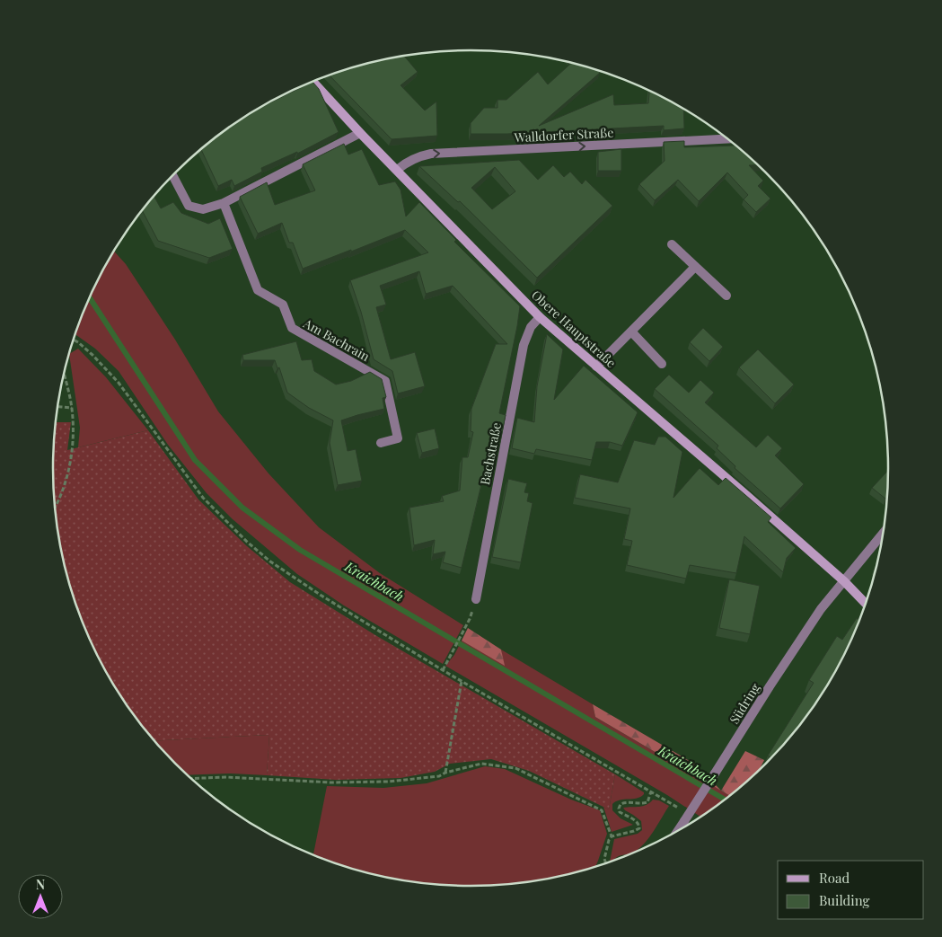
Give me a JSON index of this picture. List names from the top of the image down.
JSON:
{
  "streets": {
    "main road": ["Obere Hauptstraße"],
    "street": [
      "Walldorfer Straße",
      "Am Bachrain",
      "Bachstraße",
      "Südring"
    ]
  },
  "crossings": [
    ["Walldorfer Straße", "Obere Hauptstraße"],
    ["Obere Hauptstraße", "Bachstraße"],
    ["Obere Hauptstraße", "Südring"]
  ],
  "one_way": ["Walldorfer Straße"],
  "water": ["Kraichbach"],
  "legend": ["Road", "Building"],
  "north": "top"
}
